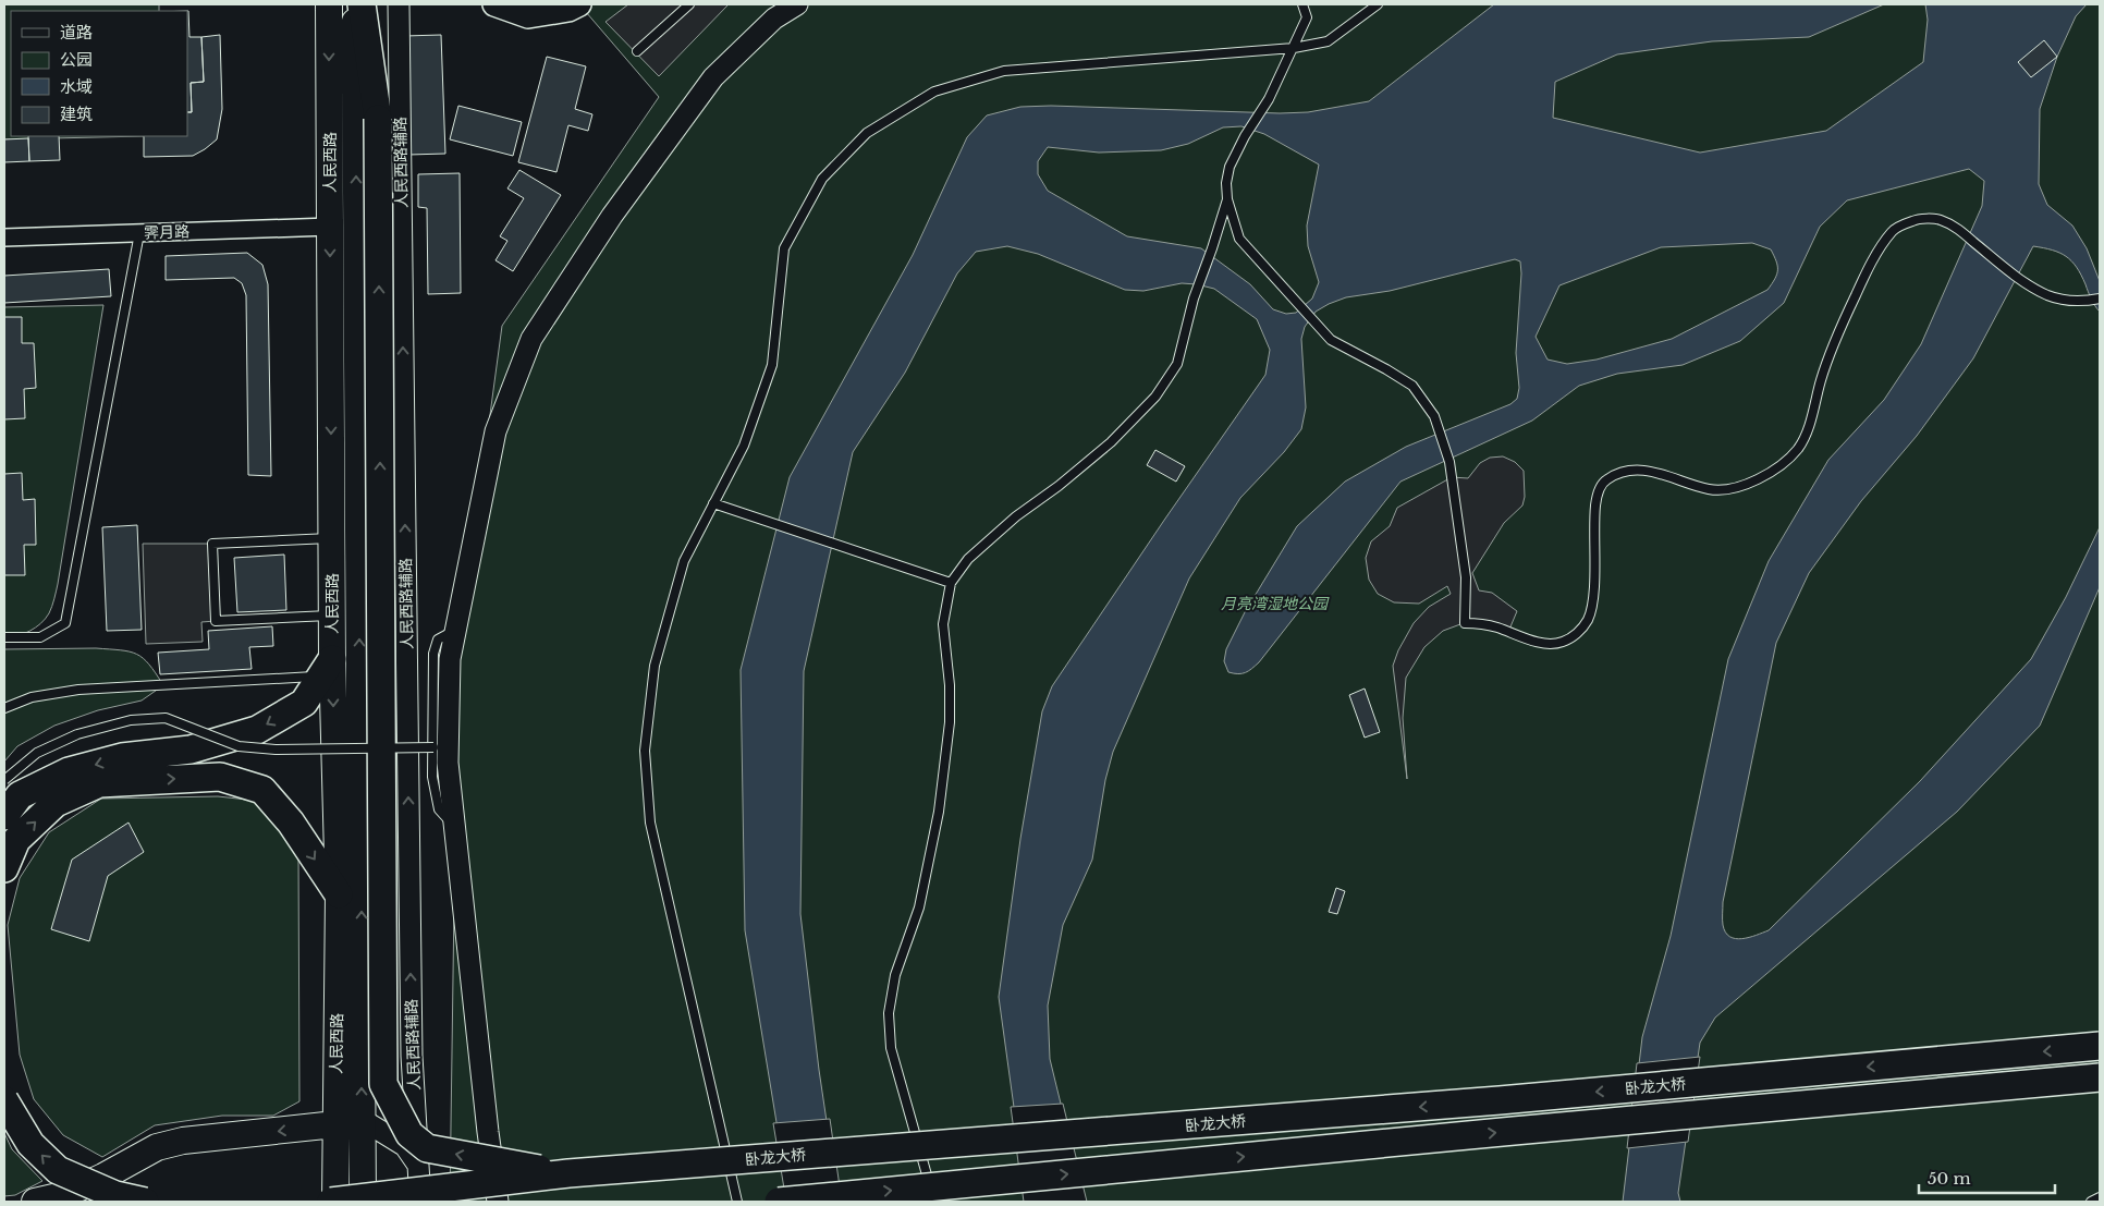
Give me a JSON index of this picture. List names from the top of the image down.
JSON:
{
  "streets": {
    "highway": ["卧龙大桥"],
    "main road": ["人民西路"],
    "street": ["人民西路辅路", "霁月路"]
  },
  "crossings": [
    ["人民西路", "霁月路"]
  ],
  "parks": ["月亮湾湿地公园"],
  "legend": [
    "道路",
    "公园",
    "水域",
    "建筑"
  ],
  "scale_bar": "50 m"
}
